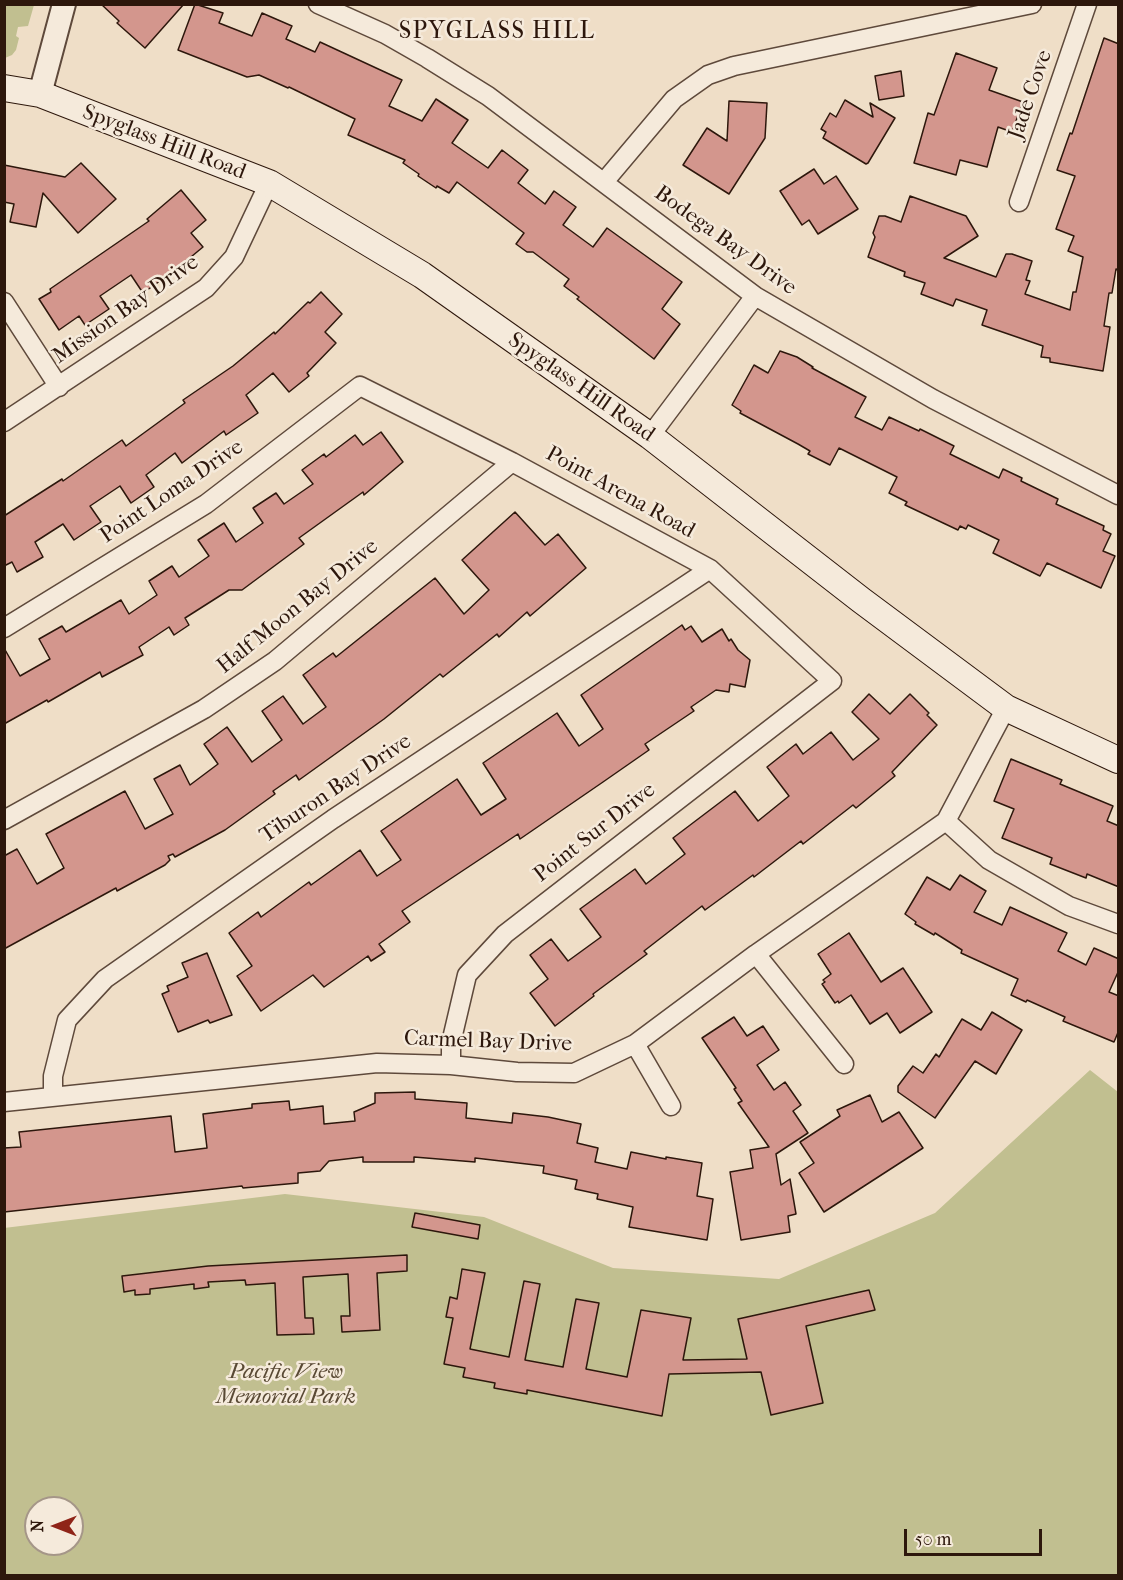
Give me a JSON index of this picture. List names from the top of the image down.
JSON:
{
  "streets": {
    "main road": ["Spyglass Hill Road"],
    "street": [
      "Jade Cove",
      "Bodega Bay Drive",
      "Mission Bay Drive",
      "Point Loma Drive",
      "Point Arena Road",
      "Half Moon Bay Drive",
      "Tiburon Bay Drive",
      "Point Sur Drive",
      "Carmel Bay Drive"
    ]
  },
  "crossings": [
    ["Spyglass Hill Road", "Mission Bay Drive"],
    ["Spyglass Hill Road", "Carmel Bay Drive"],
    ["Point Loma Drive", "Point Arena Road"],
    ["Point Arena Road", "Half Moon Bay Drive"],
    ["Point Arena Road", "Tiburon Bay Drive"],
    ["Point Arena Road", "Point Sur Drive"],
    ["Tiburon Bay Drive", "Carmel Bay Drive"],
    ["Point Sur Drive", "Carmel Bay Drive"]
  ],
  "districts": ["SPYGLASS HILL"],
  "parks": ["Pacific View Memorial Park"],
  "scale_bar": "50 m",
  "north": "left"
}
